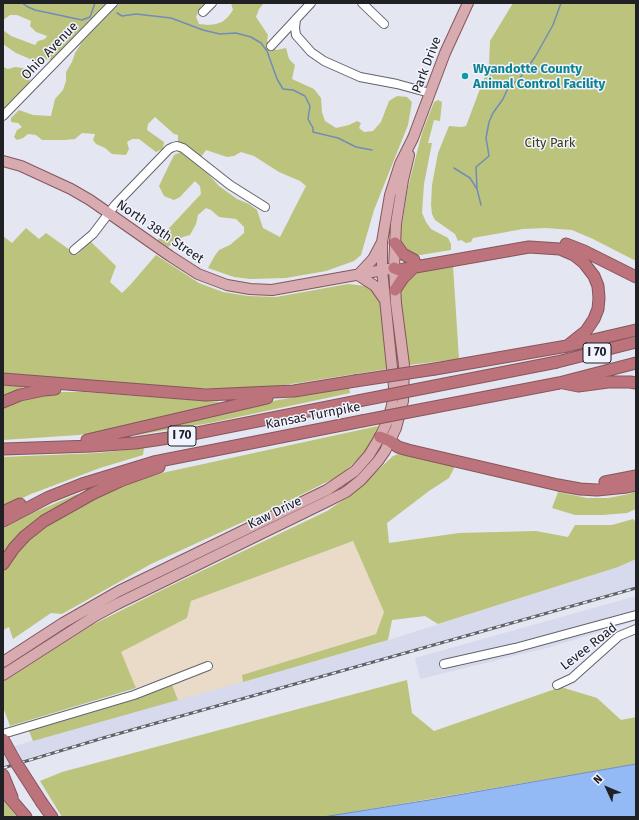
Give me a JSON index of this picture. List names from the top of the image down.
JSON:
{
  "streets": {
    "highway": ["I 70", "Kansas Turnpike"],
    "main road": ["Park Drive", "North 38th Street", "Kaw Drive"],
    "street": ["Ohio Avenue", "Levee Road"]
  },
  "crossings": [
    ["Park Drive", "North 38th Street"],
    ["Park Drive", "Kaw Drive"],
    ["North 38th Street", "Kaw Drive"]
  ],
  "parks": ["City Park"],
  "places": ["Wyandotte County Animal Control Facility"],
  "north": "top left"
}
